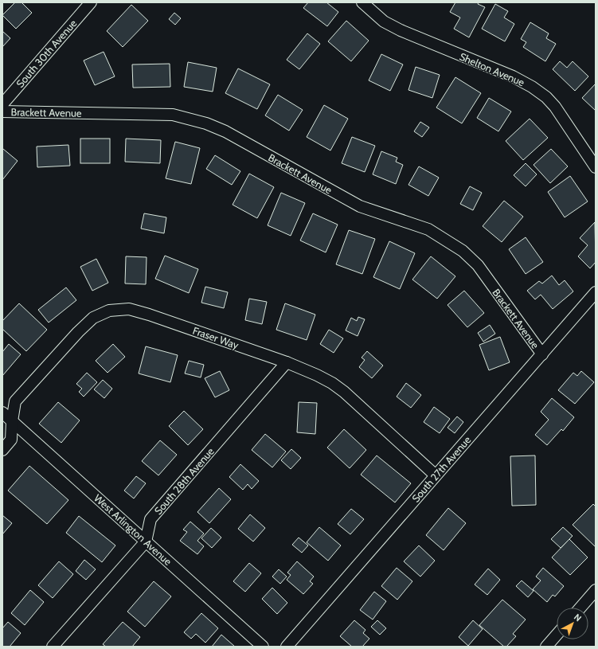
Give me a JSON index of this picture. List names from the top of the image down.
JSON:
{
  "streets": {
    "street": [
      "South 30th Avenue",
      "Shelton Avenue",
      "Brackett Avenue",
      "Fraser Way",
      "South 27th Avenue",
      "South 28th Avenue",
      "West Arlington Avenue"
    ]
  },
  "crossings": [
    ["Brackett Avenue", "South 27th Avenue"],
    ["Fraser Way", "South 27th Avenue"],
    ["Fraser Way", "South 28th Avenue"],
    ["Fraser Way", "West Arlington Avenue"],
    ["South 28th Avenue", "West Arlington Avenue"]
  ],
  "north": "top right"
}
